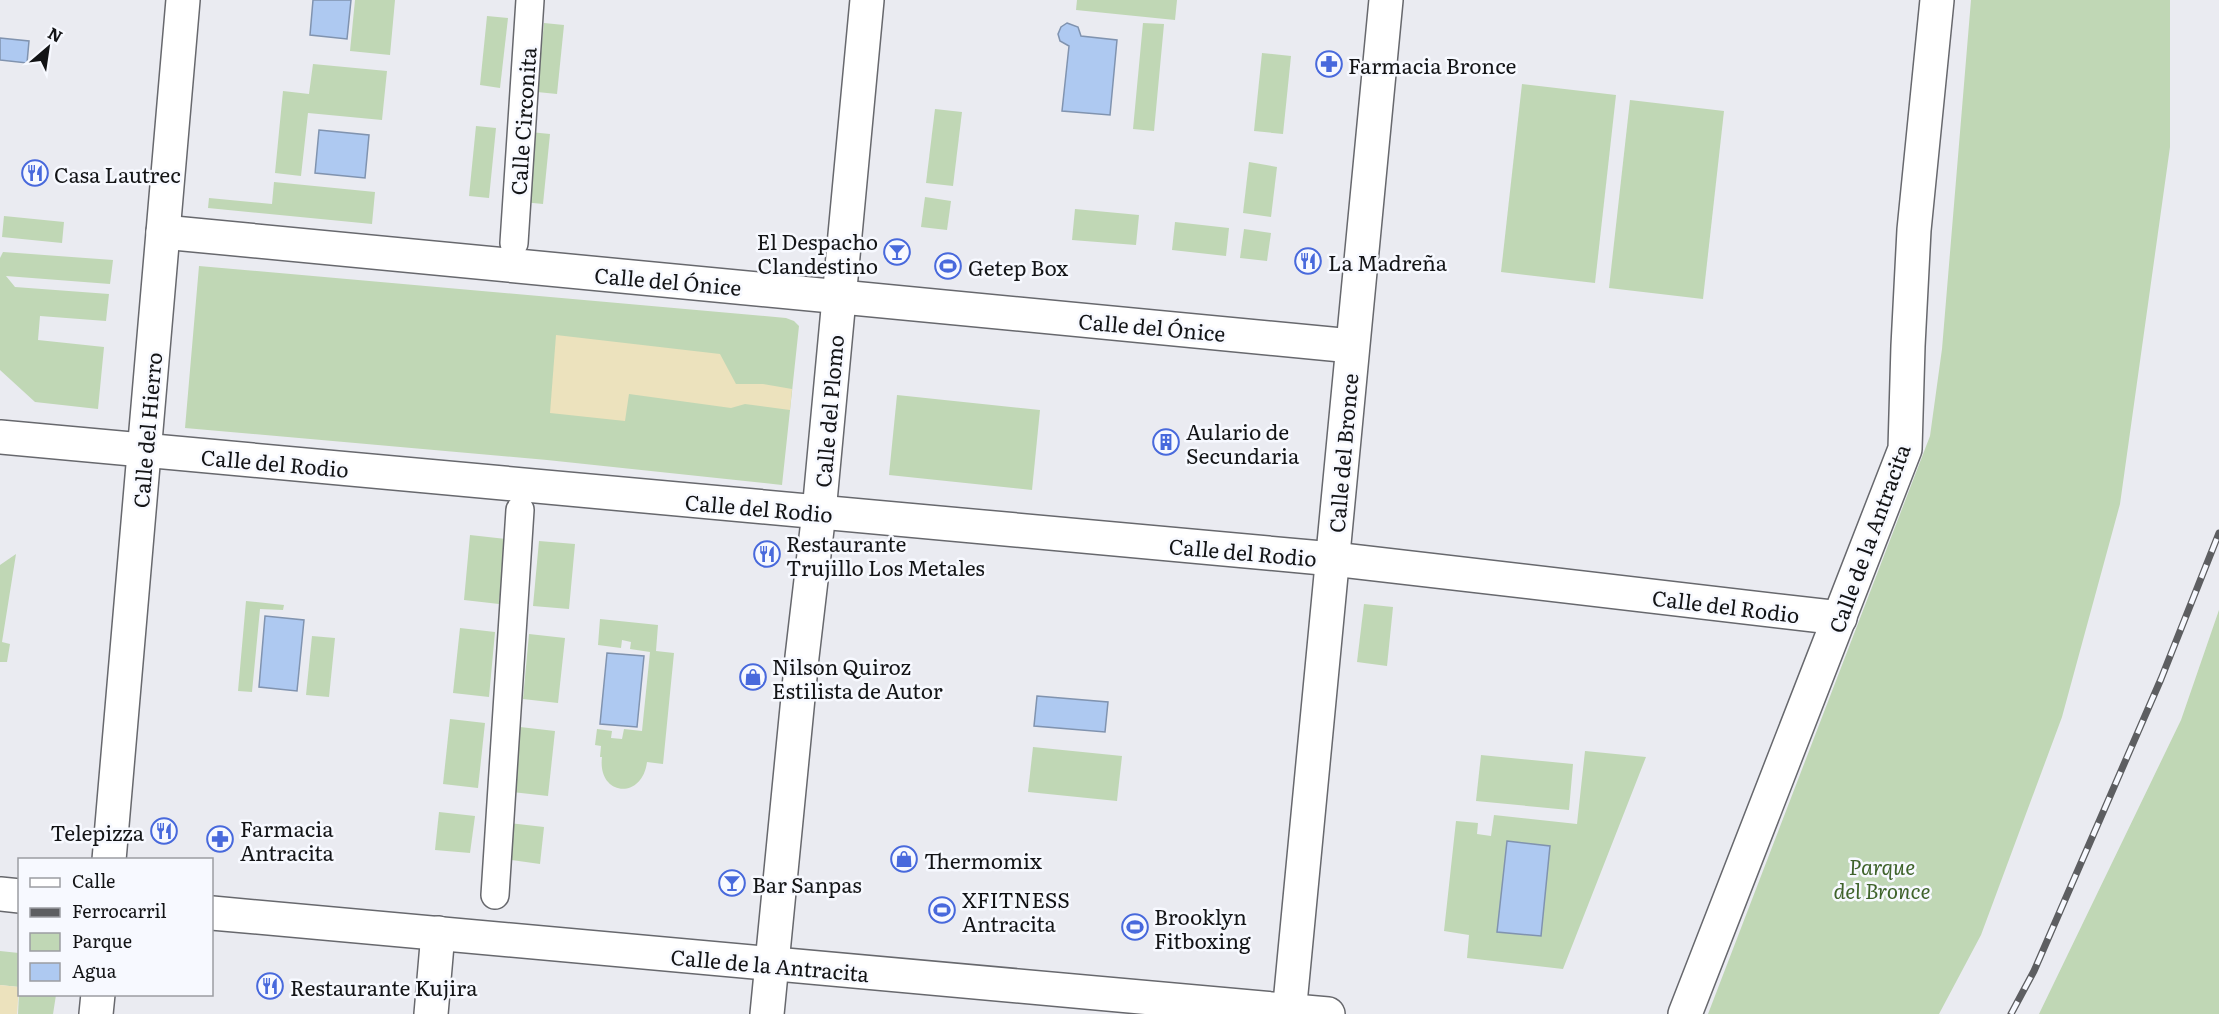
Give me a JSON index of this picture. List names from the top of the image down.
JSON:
{
  "streets": {
    "street": [
      "Calle Circonita",
      "Calle del Ónice",
      "Calle del Plomo",
      "Calle del Hierro",
      "Calle del Bronce",
      "Calle del Rodio",
      "Calle de la Antracita"
    ]
  },
  "crossings": [
    ["Calle del Ónice", "Calle del Plomo"],
    ["Calle del Ónice", "Calle del Hierro"],
    ["Calle del Ónice", "Calle del Bronce"],
    ["Calle del Plomo", "Calle del Rodio"],
    ["Calle del Plomo", "Calle de la Antracita"],
    ["Calle del Hierro", "Calle del Rodio"],
    ["Calle del Bronce", "Calle del Rodio"],
    ["Calle del Bronce", "Calle de la Antracita"],
    ["Calle del Rodio", "Calle de la Antracita"]
  ],
  "parks": ["Parque del Bronce"],
  "places": {
    "pharmacy": ["Farmacia Bronce", "Farmacia Antracita"],
    "restaurant": [
      "Casa Lautrec",
      "La Madreña",
      "Restaurante Trujillo Los Metales",
      "Telepizza",
      "Restaurante Kujira"
    ],
    "bar": ["El Despacho Clandestino", "Bar Sanpas"],
    "sports": ["Getep Box", "XFITNESS Antracita", "Brooklyn Fitboxing"],
    "building": ["Aulario de Secundaria"],
    "shop": ["Nilson Quiroz Estilista de Autor", "Thermomix"]
  },
  "legend": [
    "Calle",
    "Ferrocarril",
    "Parque",
    "Agua"
  ],
  "north": "top right"
}
